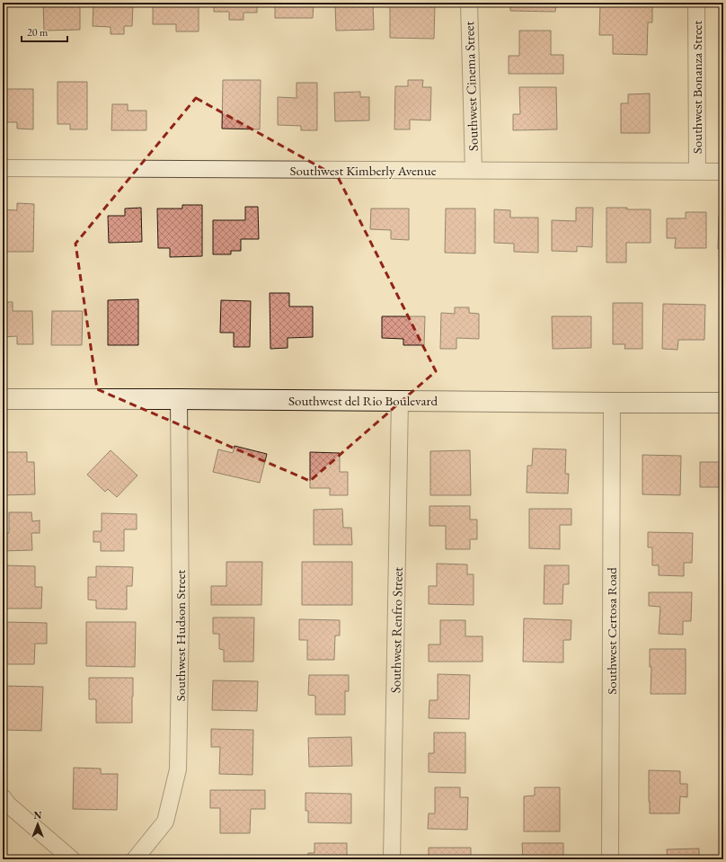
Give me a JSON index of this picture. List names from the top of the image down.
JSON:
{
  "streets": {
    "street": [
      "Southwest Cinema Street",
      "Southwest Bonanza Street",
      "Southwest Kimberly Avenue",
      "Southwest del Rio Boulevard",
      "Southwest Renfro Street",
      "Southwest Certosa Road",
      "Southwest Hudson Street"
    ]
  },
  "crossings": [
    ["Southwest Cinema Street", "Southwest Kimberly Avenue"],
    ["Southwest Bonanza Street", "Southwest Kimberly Avenue"],
    ["Southwest del Rio Boulevard", "Southwest Renfro Street"],
    ["Southwest del Rio Boulevard", "Southwest Certosa Road"],
    ["Southwest del Rio Boulevard", "Southwest Hudson Street"]
  ],
  "scale_bar": "20 m",
  "north": "top"
}
